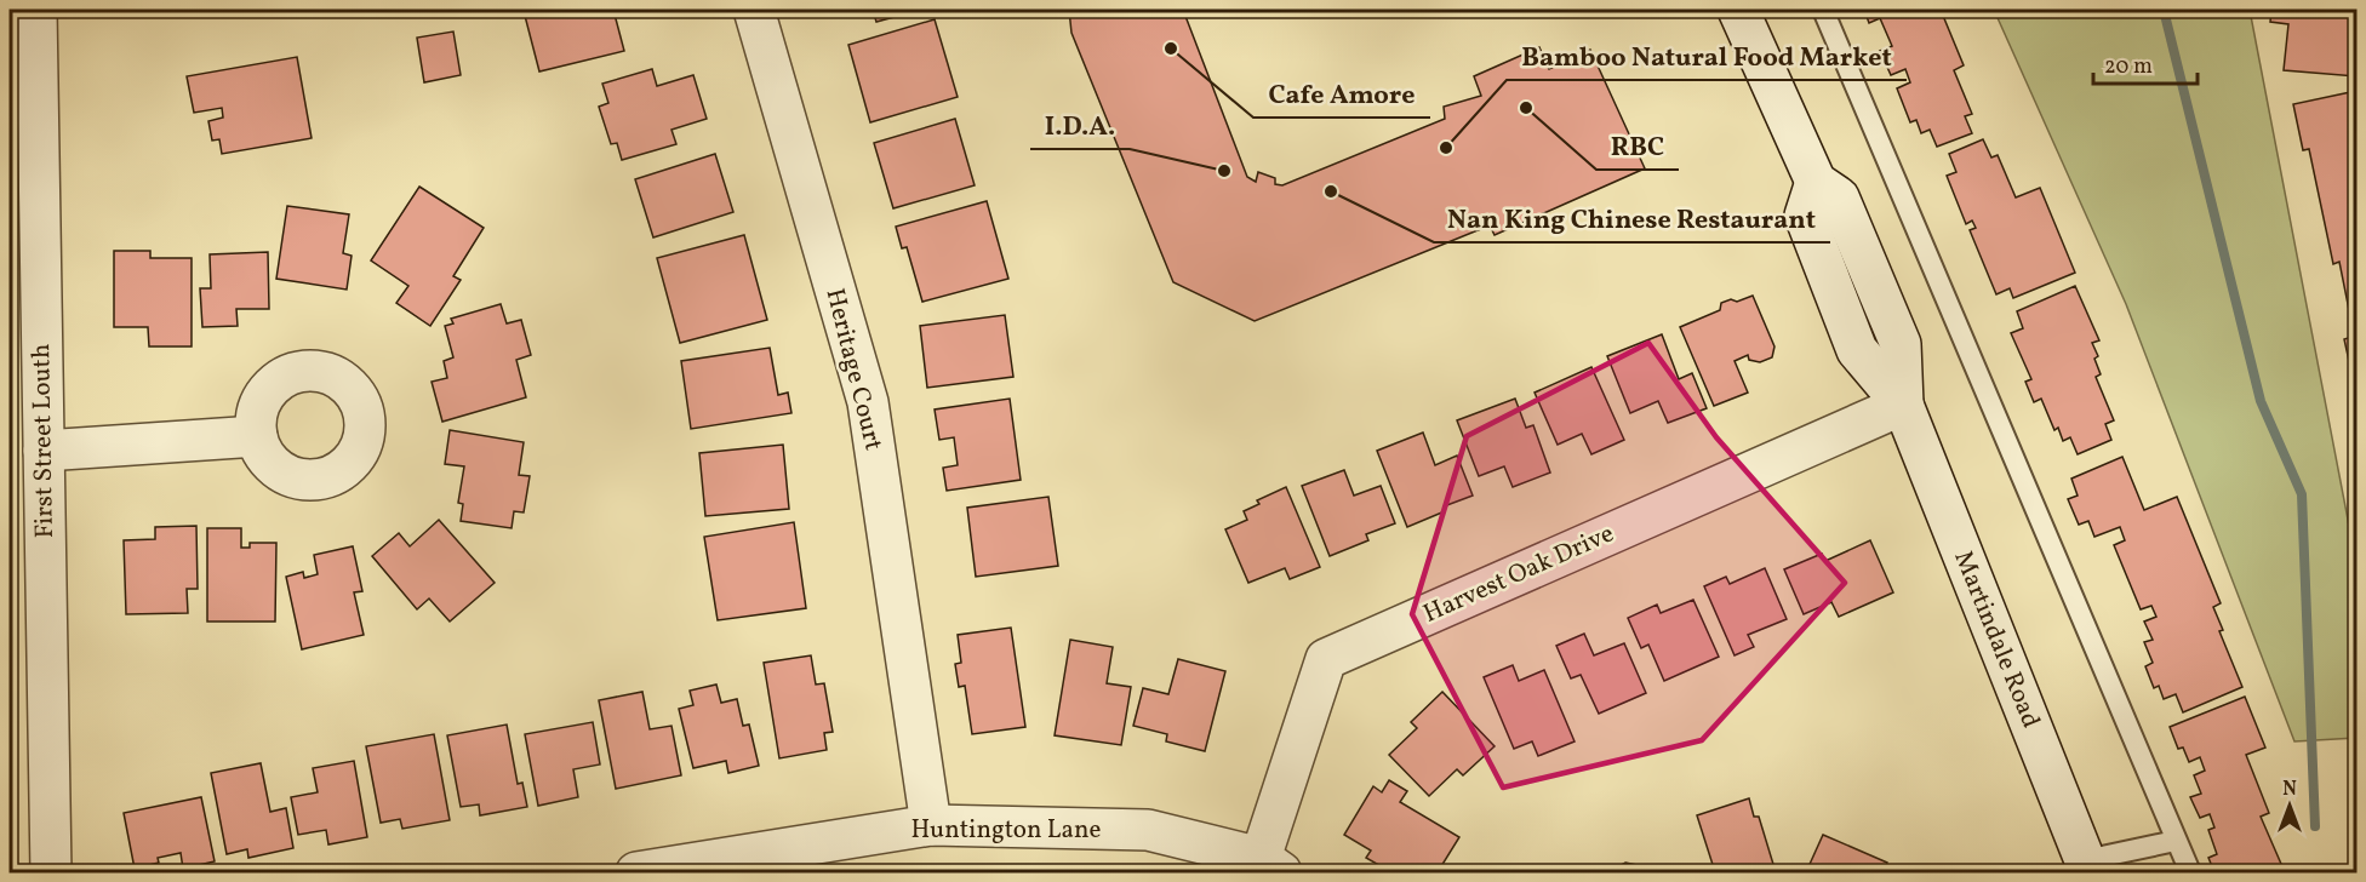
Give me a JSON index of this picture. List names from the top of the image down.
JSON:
{
  "streets": {
    "street": [
      "Heritage Court",
      "First Street Louth",
      "Harvest Oak Drive",
      "Martindale Road",
      "Huntington Lane"
    ]
  },
  "crossings": [
    ["Heritage Court", "Huntington Lane"],
    ["Harvest Oak Drive", "Martindale Road"],
    ["Harvest Oak Drive", "Huntington Lane"]
  ],
  "places": [
    "Cafe Amore",
    "RBC",
    "Bamboo Natural Food Market",
    "I.D.A.",
    "Nan King Chinese Restaurant"
  ],
  "scale_bar": "20 m",
  "north": "top"
}
